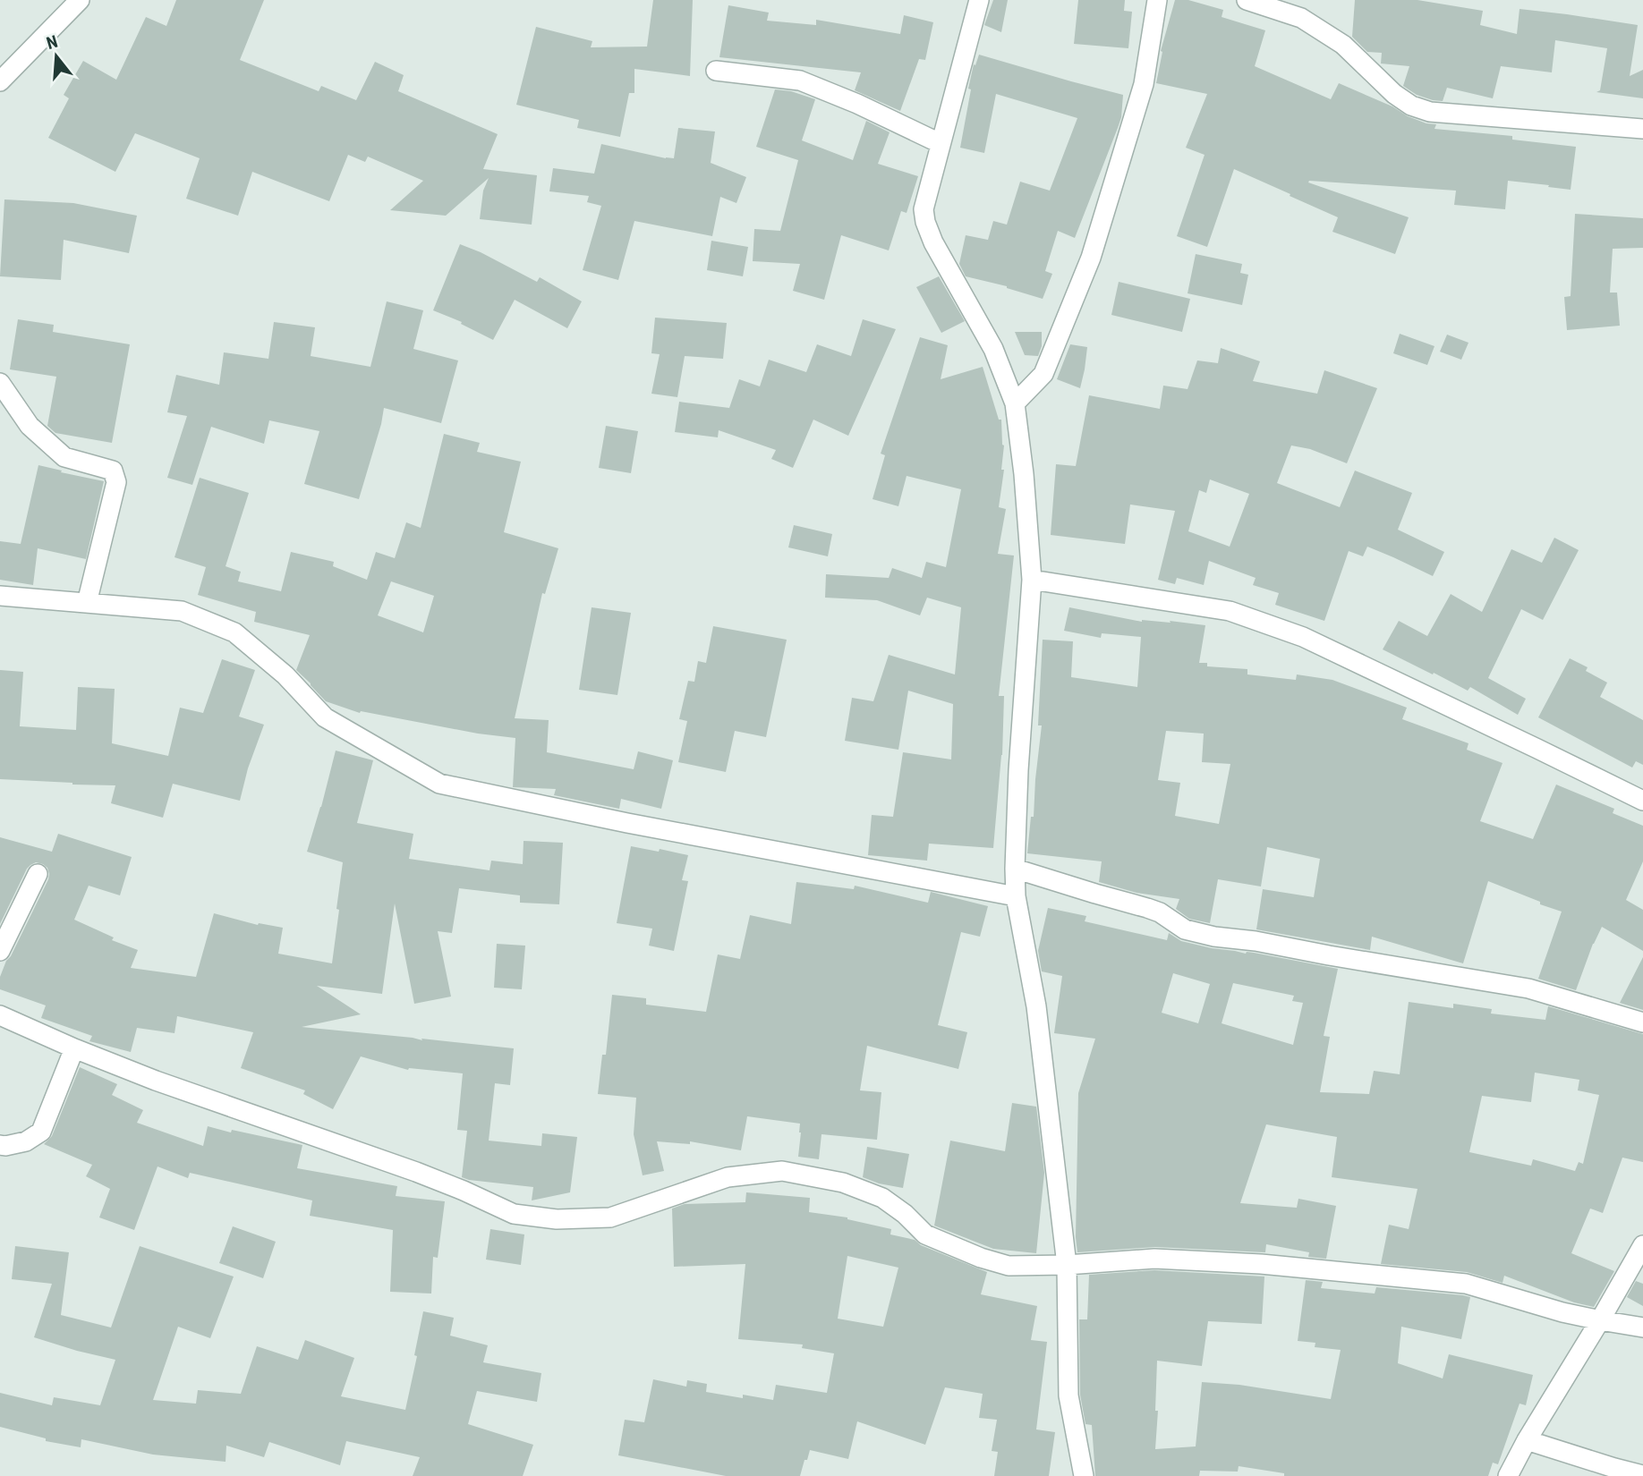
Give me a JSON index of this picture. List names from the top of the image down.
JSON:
{
  "north": "top"
}
